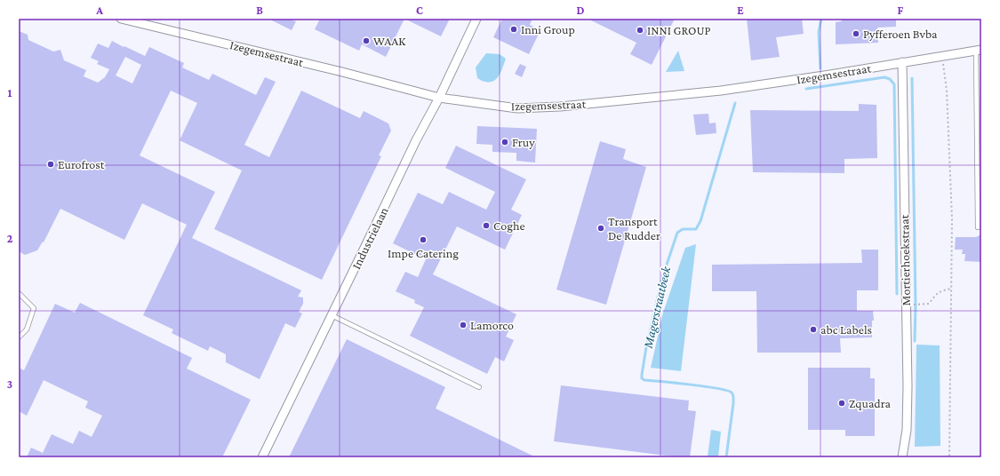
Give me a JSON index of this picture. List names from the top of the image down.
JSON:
{
  "streets": {
    "street": ["Izegemsestraat", "Industrielaan", "Mortierhoekstraat"]
  },
  "crossings": [
    ["Izegemsestraat", "Industrielaan"],
    ["Izegemsestraat", "Mortierhoekstraat"]
  ],
  "water": ["Magerstraatbeek"],
  "places": [
    "Inni Group",
    "INNI GROUP",
    "Pyfferoen Bvba",
    "WAAK",
    "Fruy",
    "Eurofrost",
    "Coghe",
    "Transport De Rudder",
    "Impe Catering",
    "Lamorco",
    "abc Labels",
    "Zquadra"
  ],
  "grid": {
    "columns": [
      "A",
      "B",
      "C",
      "D",
      "E",
      "F"
    ],
    "rows": ["1", "2", "3"]
  }
}
